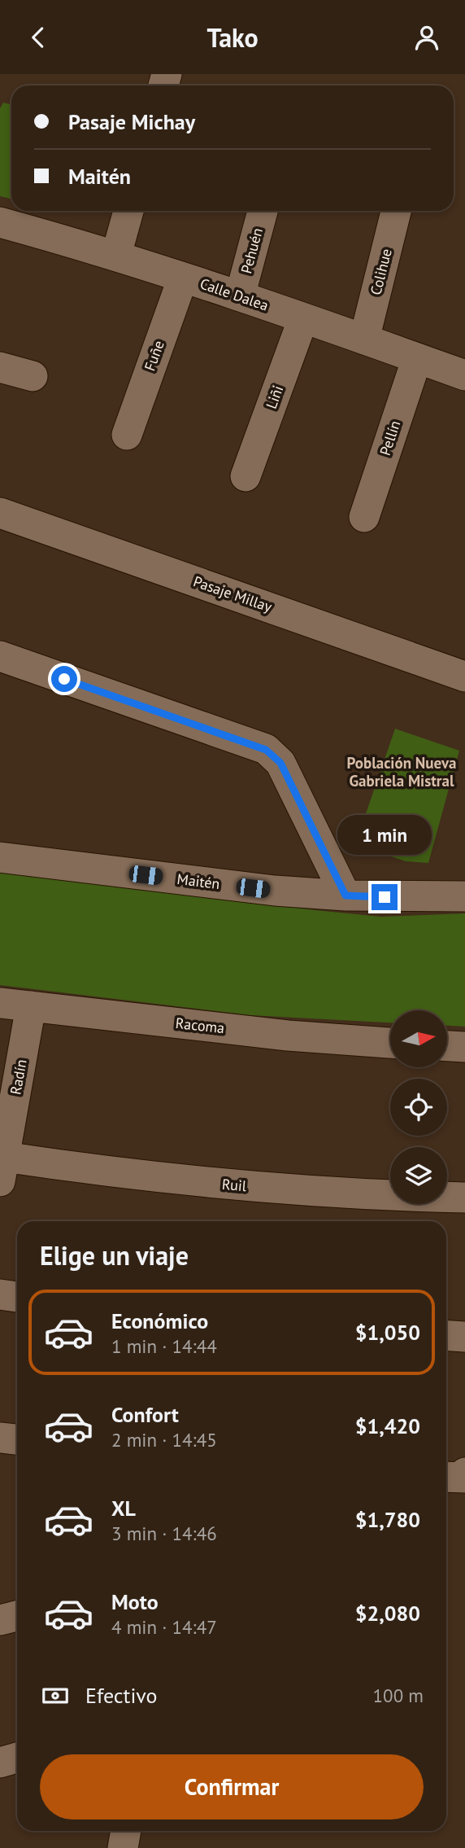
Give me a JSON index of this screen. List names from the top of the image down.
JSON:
{
  "streets": {
    "street": [
      "Pehuén",
      "Colihue",
      "Calle Dalea",
      "Fuñe",
      "Liñi",
      "Pellín",
      "Pasaje Millay",
      "Maitén",
      "Racoma",
      "Radín",
      "Ruil"
    ]
  },
  "crossings": [
    ["Pehuén", "Calle Dalea"],
    ["Colihue", "Calle Dalea"],
    ["Calle Dalea", "Fuñe"],
    ["Calle Dalea", "Liñi"],
    ["Calle Dalea", "Pellín"],
    ["Racoma", "Radín"],
    ["Radín", "Ruil"]
  ],
  "districts": ["Población Nueva Gabriela Mistral"],
  "north": "right",
  "page": {
    "header": "Tako",
    "banner": ["Pasaje Michay", "Maitén"],
    "bubble": "1 min",
    "heading": "Elige un viaje",
    "list": [
      {
        "name": "Económico",
        "note": "1 min · 14:44",
        "value": "$1,050"
      },
      {
        "name": "Confort",
        "note": "2 min · 14:45",
        "value": "$1,420"
      },
      {
        "name": "XL",
        "note": "3 min · 14:46",
        "value": "$1,780"
      },
      {
        "name": "Moto",
        "note": "4 min · 14:47",
        "value": "$2,080"
      }
    ],
    "pay": ["Efectivo", "100 m"],
    "buttons": "Confirmar"
  }
}
